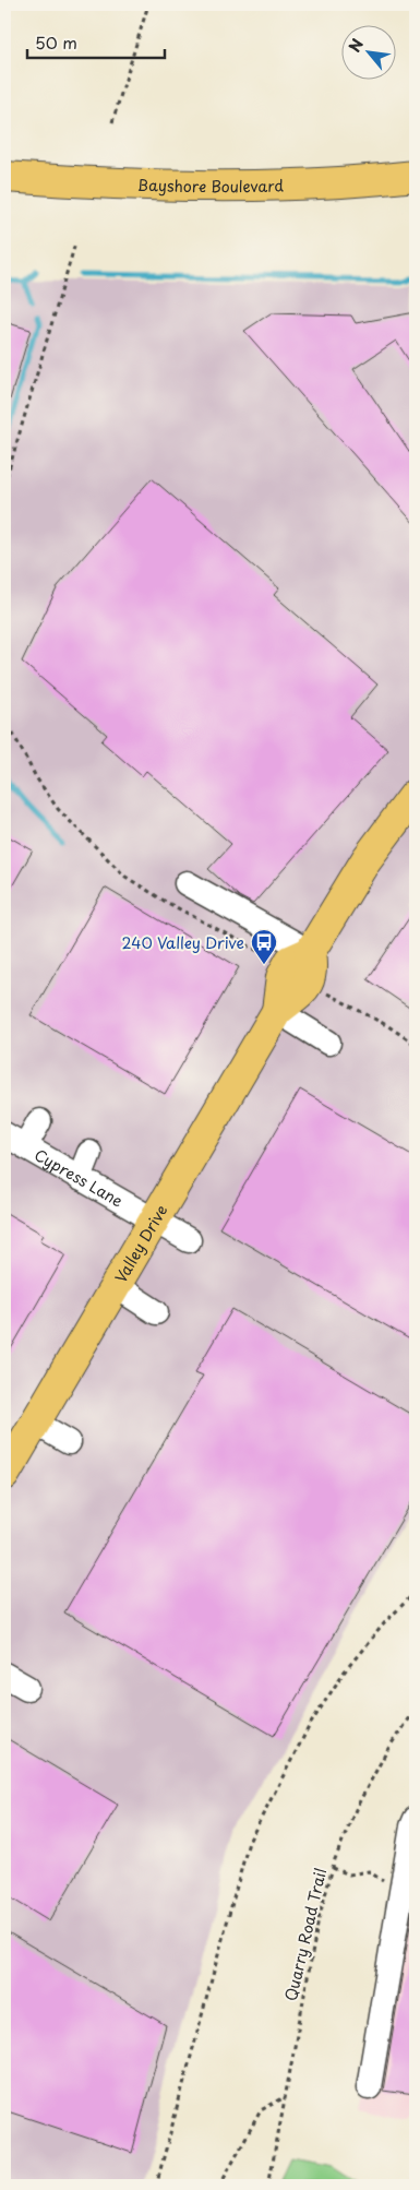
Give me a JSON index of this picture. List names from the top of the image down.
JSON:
{
  "streets": {
    "main road": ["Bayshore Boulevard", "Valley Drive"],
    "street": ["Cypress Lane"],
    "path": ["Quarry Road Trail"]
  },
  "crossings": [
    ["Cypress Lane", "Valley Drive"]
  ],
  "places": {
    "bus stop": ["240 Valley Drive"]
  },
  "scale_bar": "50 m",
  "north": "top left"
}
